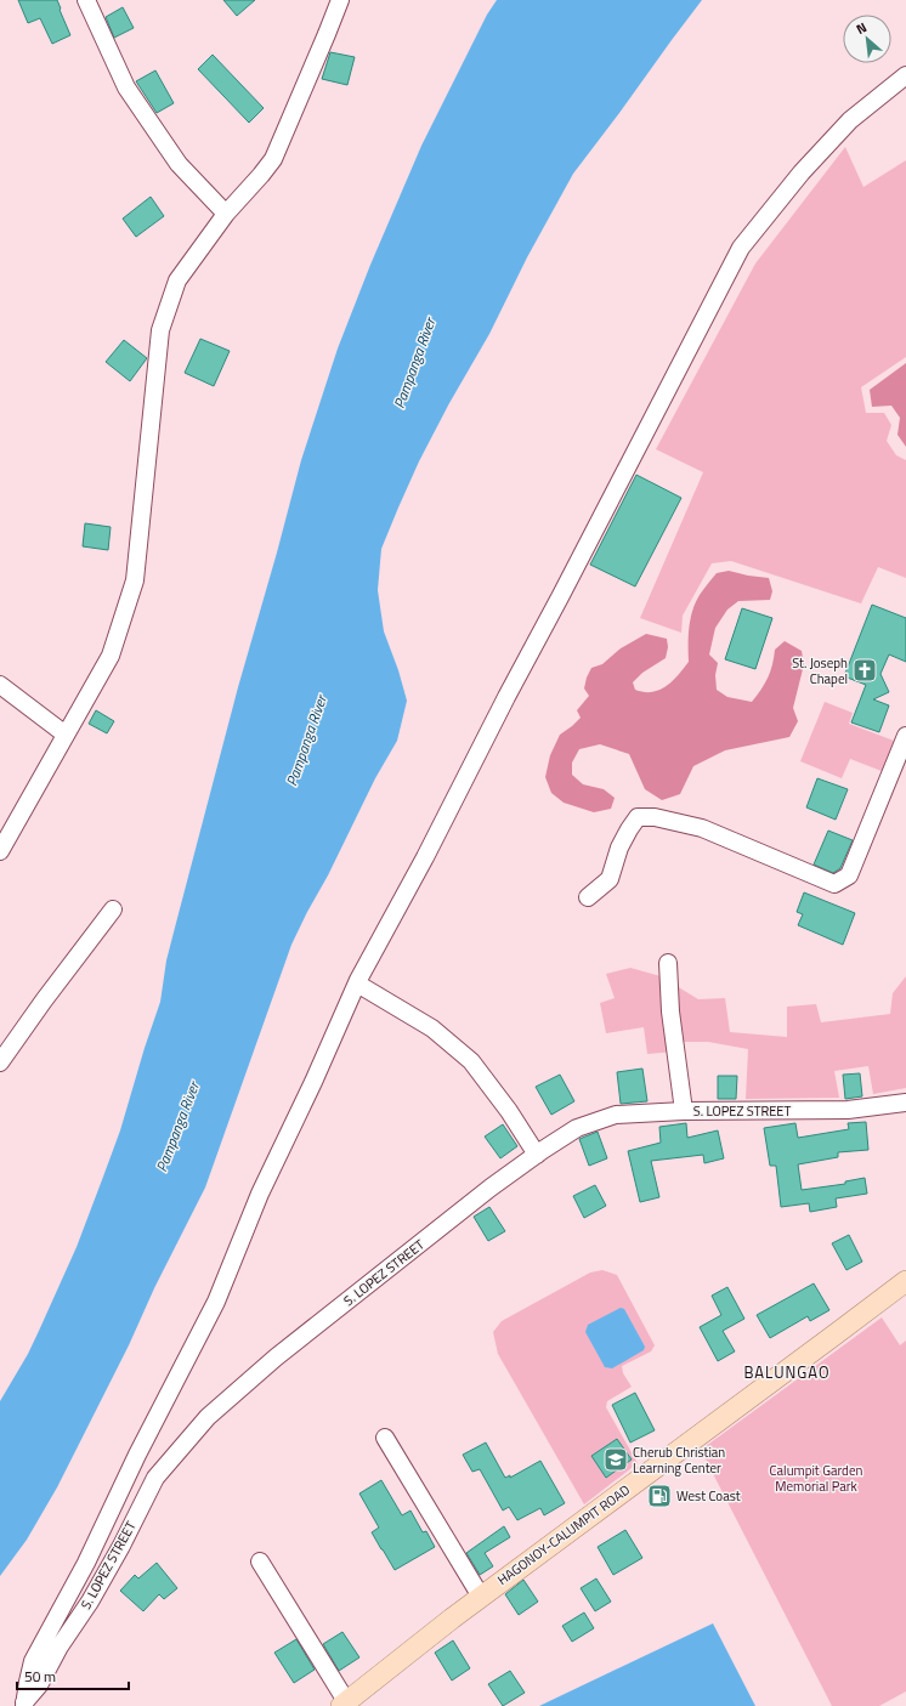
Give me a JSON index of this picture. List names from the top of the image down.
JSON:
{
  "streets": {
    "main road": ["HAGONOY-CALUMPIT ROAD"],
    "street": ["S. LOPEZ STREET"]
  },
  "districts": ["BALUNGAO"],
  "water": ["Pampanga River"],
  "parks": ["Calumpit Garden Memorial Park"],
  "places": {
    "church": ["St. Joseph Chapel"],
    "school or university": ["Cherub Christian Learning Center"],
    "fuel station": ["West Coast"]
  },
  "scale_bar": "50 m",
  "north": "top left"
}
